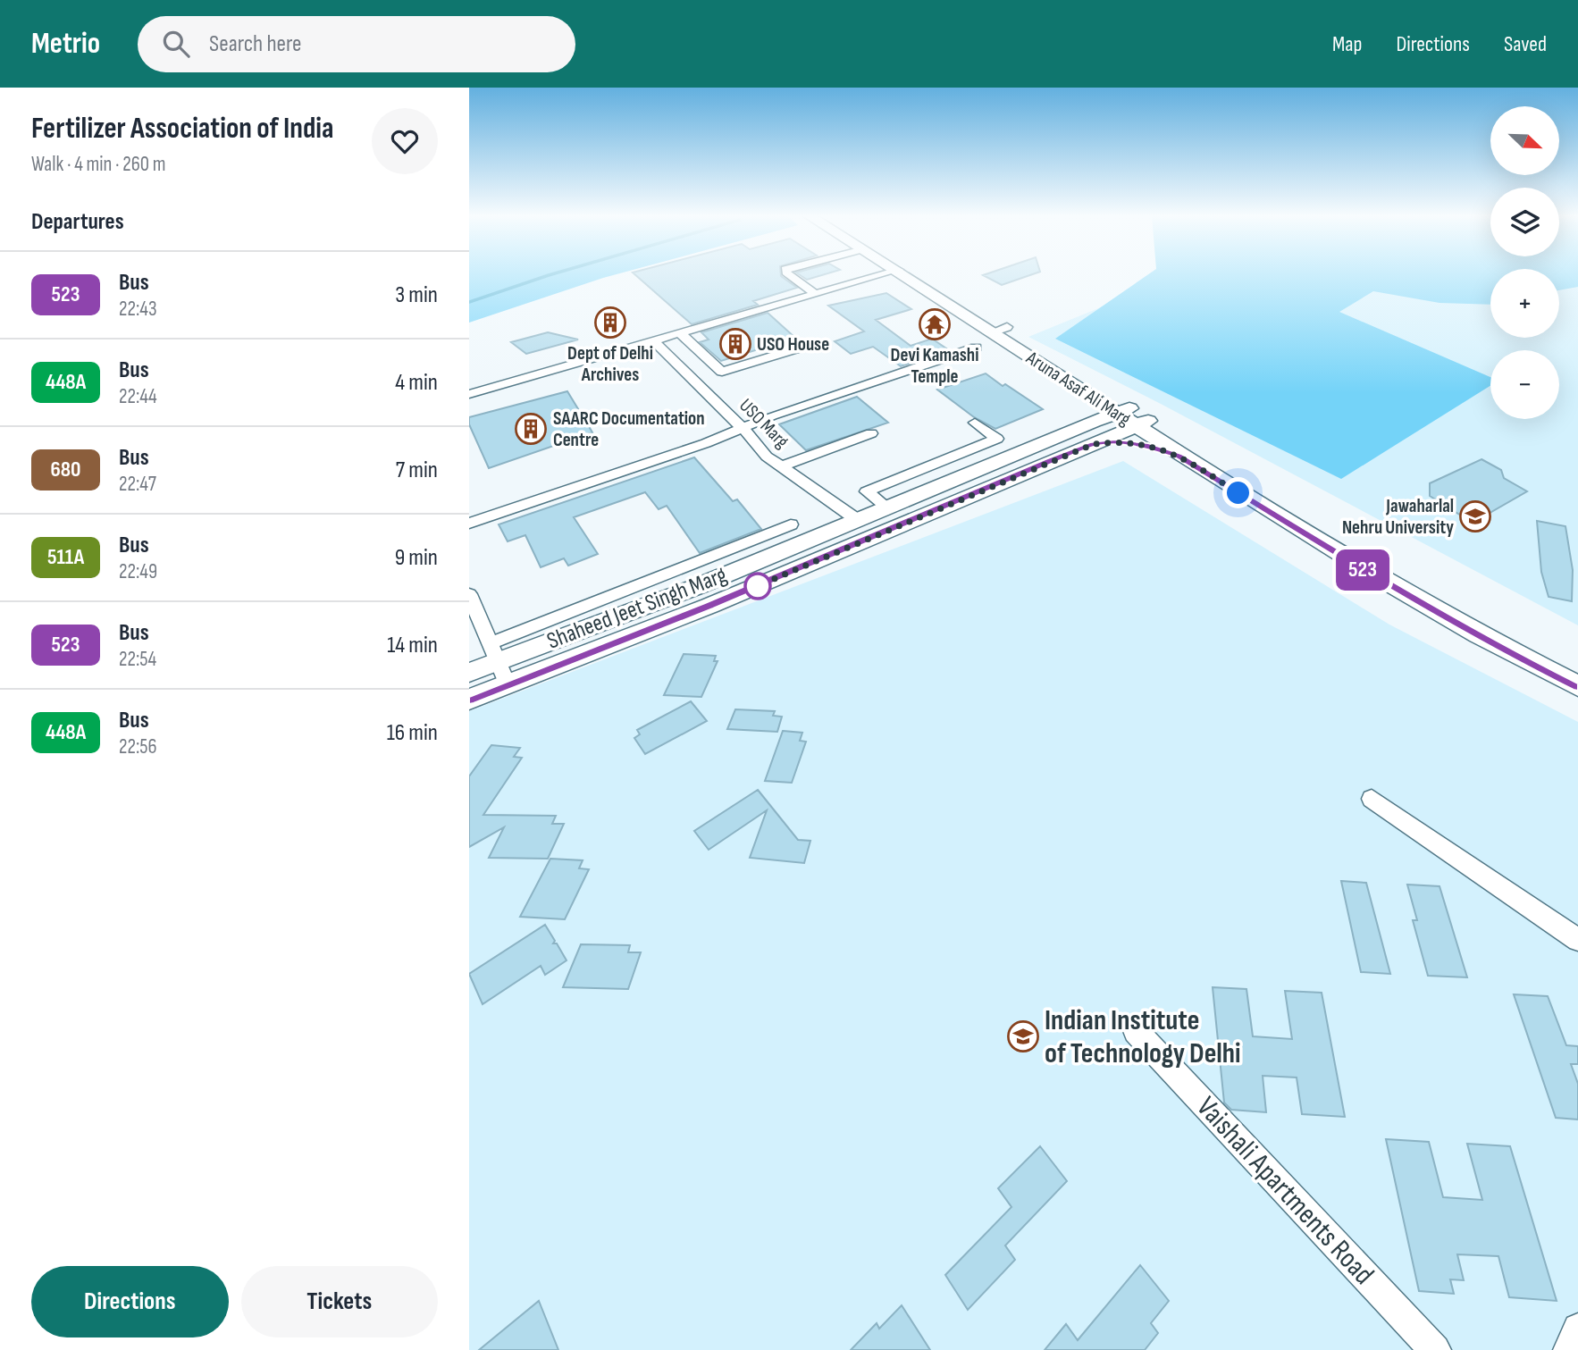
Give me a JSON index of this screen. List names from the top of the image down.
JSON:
{
  "streets": {
    "main road": ["Aruna Asaf Ali Marg", "Shaheed Jeet Singh Marg"],
    "street": ["USO Marg", "Vaishali Apartments Road"]
  },
  "crossings": [
    ["Aruna Asaf Ali Marg", "Shaheed Jeet Singh Marg"],
    ["USO Marg", "Shaheed Jeet Singh Marg"]
  ],
  "places": {
    "building": ["Dept of Delhi Archives", "USO House", "SAARC Documentation Centre"],
    "temple": ["Devi Kamashi Temple"],
    "school or university": ["Jawaharlal Nehru University", "Indian Institute of Technology Delhi"]
  },
  "lines": ["bus line 523"],
  "north": "bottom right",
  "page": {
    "header": "Metrio",
    "search": "Search here",
    "nav": ["Map", "Directions", "Saved"],
    "heading": [
      ["Fertilizer Association of India", "Walk · 4 min · 260 m"],
      "Departures"
    ],
    "on_map": "523",
    "map_buttons": ["+", "−"],
    "list": [
      {
        "mark": "523",
        "name": "Bus",
        "note": "22:43",
        "value": "3 min"
      },
      {
        "mark": "448A",
        "name": "Bus",
        "note": "22:44",
        "value": "4 min"
      },
      {
        "mark": "680",
        "name": "Bus",
        "note": "22:47",
        "value": "7 min"
      },
      {
        "mark": "511A",
        "name": "Bus",
        "note": "22:49",
        "value": "9 min"
      },
      {
        "mark": "523",
        "name": "Bus",
        "note": "22:54",
        "value": "14 min"
      },
      {
        "mark": "448A",
        "name": "Bus",
        "note": "22:56",
        "value": "16 min"
      }
    ],
    "buttons": ["Directions", "Tickets"]
  }
}
